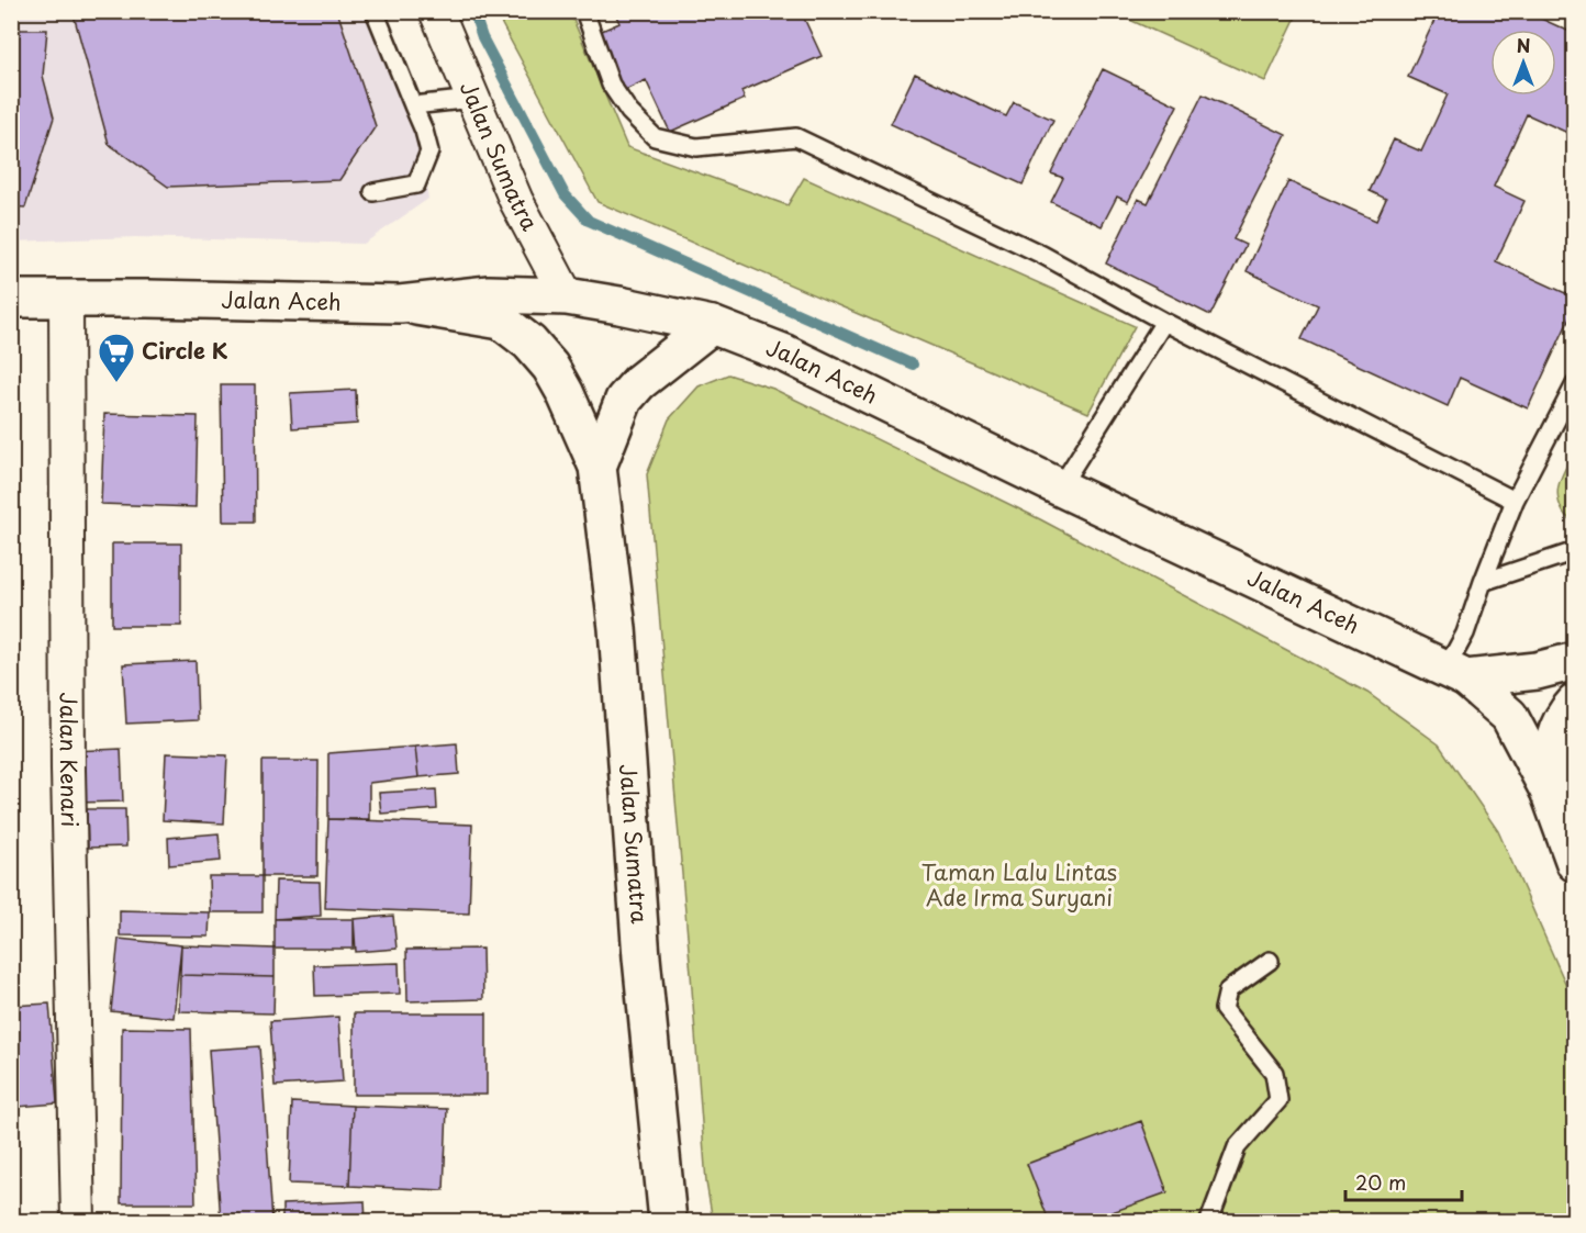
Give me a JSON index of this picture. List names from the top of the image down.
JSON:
{
  "streets": {
    "main road": ["Jalan Sumatra", "Jalan Aceh"],
    "street": ["Jalan Kenari"]
  },
  "crossings": [
    ["Jalan Sumatra", "Jalan Aceh"],
    ["Jalan Aceh", "Jalan Kenari"]
  ],
  "parks": ["Taman Lalu Lintas Ade Irma Suryani"],
  "places": {
    "supermarket": ["Circle K"]
  },
  "scale_bar": "20 m",
  "north": "top"
}
